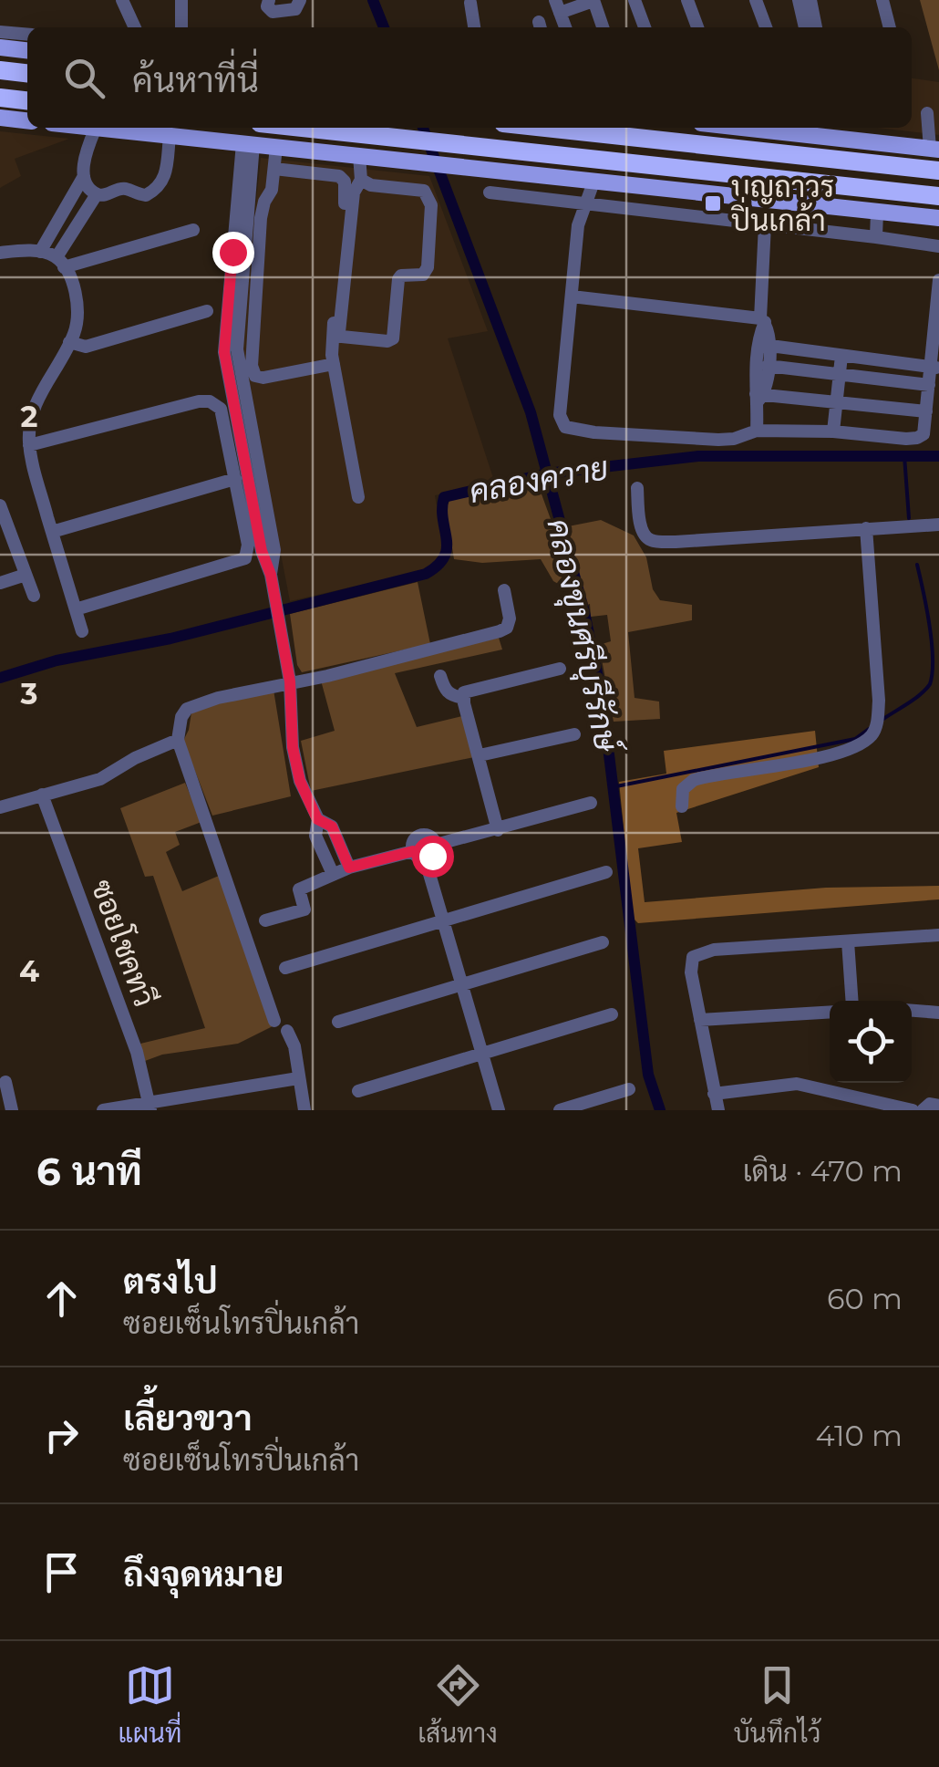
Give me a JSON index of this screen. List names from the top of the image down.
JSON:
{
  "streets": {
    "street": ["ซอยโชคทวี"]
  },
  "water": ["คลองควาย", "คลองขุนศรีบุรีรักษ์"],
  "places": {
    "transit": ["บุญถาวร ปิ่นเกล้า"]
  },
  "page": {
    "search": "ค้นหาที่นี่",
    "heading": ["6 นาที", "เดิน · 470 m"],
    "list": [
      ["ตรงไป", "ซอยเซ็นโทรปิ่นเกล้า", "60 m"],
      ["เลี้ยวขวา", "ซอยเซ็นโทรปิ่นเกล้า", "410 m"],
      "ถึงจุดหมาย"
    ],
    "nav": ["แผนที่", "เส้นทาง", "บันทึกไว้"]
  },
  "grid": {
    "rows": ["2", "3", "4"]
  }
}
